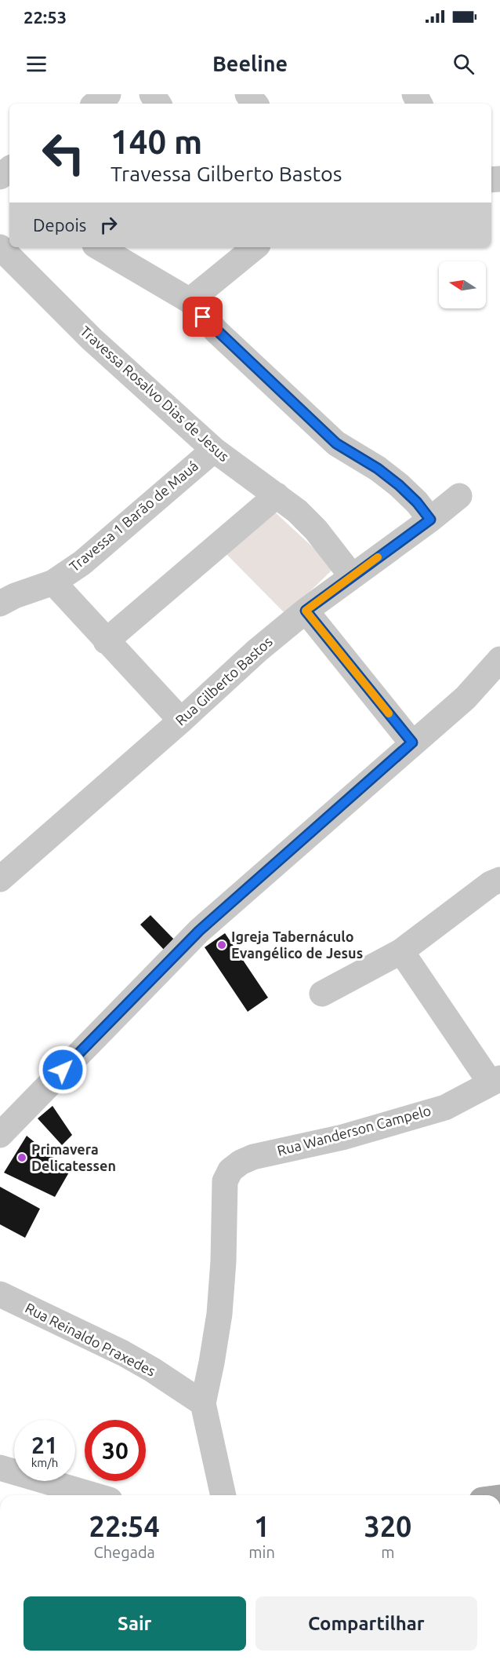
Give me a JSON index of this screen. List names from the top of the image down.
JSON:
{
  "streets": {
    "street": [
      "Travessa Rosalvo Dias de Jesus",
      "Travessa 1 Barão de Mauá",
      "Rua Gilberto Bastos",
      "Rua Wanderson Campelo",
      "Rua Reinaldo Praxedes"
    ]
  },
  "crossings": [
    ["Travessa Rosalvo Dias de Jesus", "Travessa 1 Barão de Mauá"],
    ["Travessa Rosalvo Dias de Jesus", "Rua Gilberto Bastos"],
    ["Rua Wanderson Campelo", "Rua Reinaldo Praxedes"]
  ],
  "places": ["Igreja Tabernáculo Evangélico de Jesus", "Primavera Delicatessen"],
  "north": "left",
  "page": {
    "status": "22:53",
    "header": "Beeline",
    "turn": ["140 m", "Travessa Gilberto Bastos"],
    "then": "Depois",
    "speed": "21 km/h",
    "limit": "30",
    "eta": [
      "22:54",
      "Chegada",
      "1",
      "min",
      "320",
      "m"
    ],
    "buttons": ["Sair", "Compartilhar"]
  }
}
